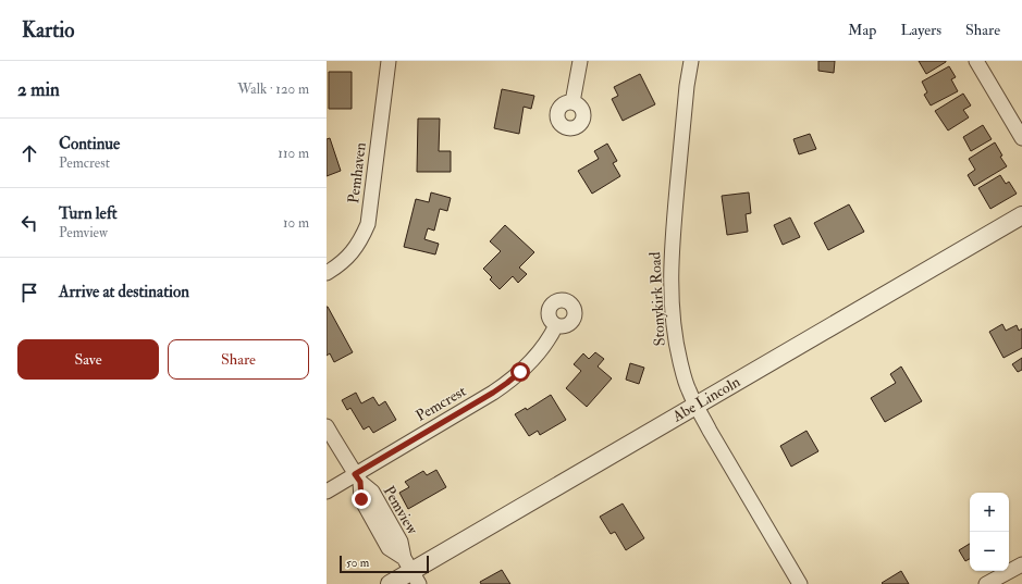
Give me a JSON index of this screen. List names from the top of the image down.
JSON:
{
  "streets": {
    "street": [
      "Pemhaven",
      "Stonykirk Road",
      "Abe Lincoln",
      "Pemcrest",
      "Pemview"
    ]
  },
  "crossings": [
    ["Stonykirk Road", "Abe Lincoln"],
    ["Abe Lincoln", "Pemview"],
    ["Pemcrest", "Pemview"]
  ],
  "scale_bar": "50 m",
  "page": {
    "header": "Kartio",
    "nav": ["Map", "Layers", "Share"],
    "heading": ["2 min", "Walk · 120 m"],
    "list": [
      ["Continue", "Pemcrest", "110 m"],
      ["Turn left", "Pemview", "10 m"],
      "Arrive at destination"
    ],
    "buttons": ["Save", "Share"],
    "map_buttons": ["+", "−"],
    "scale": "50 m"
  }
}
